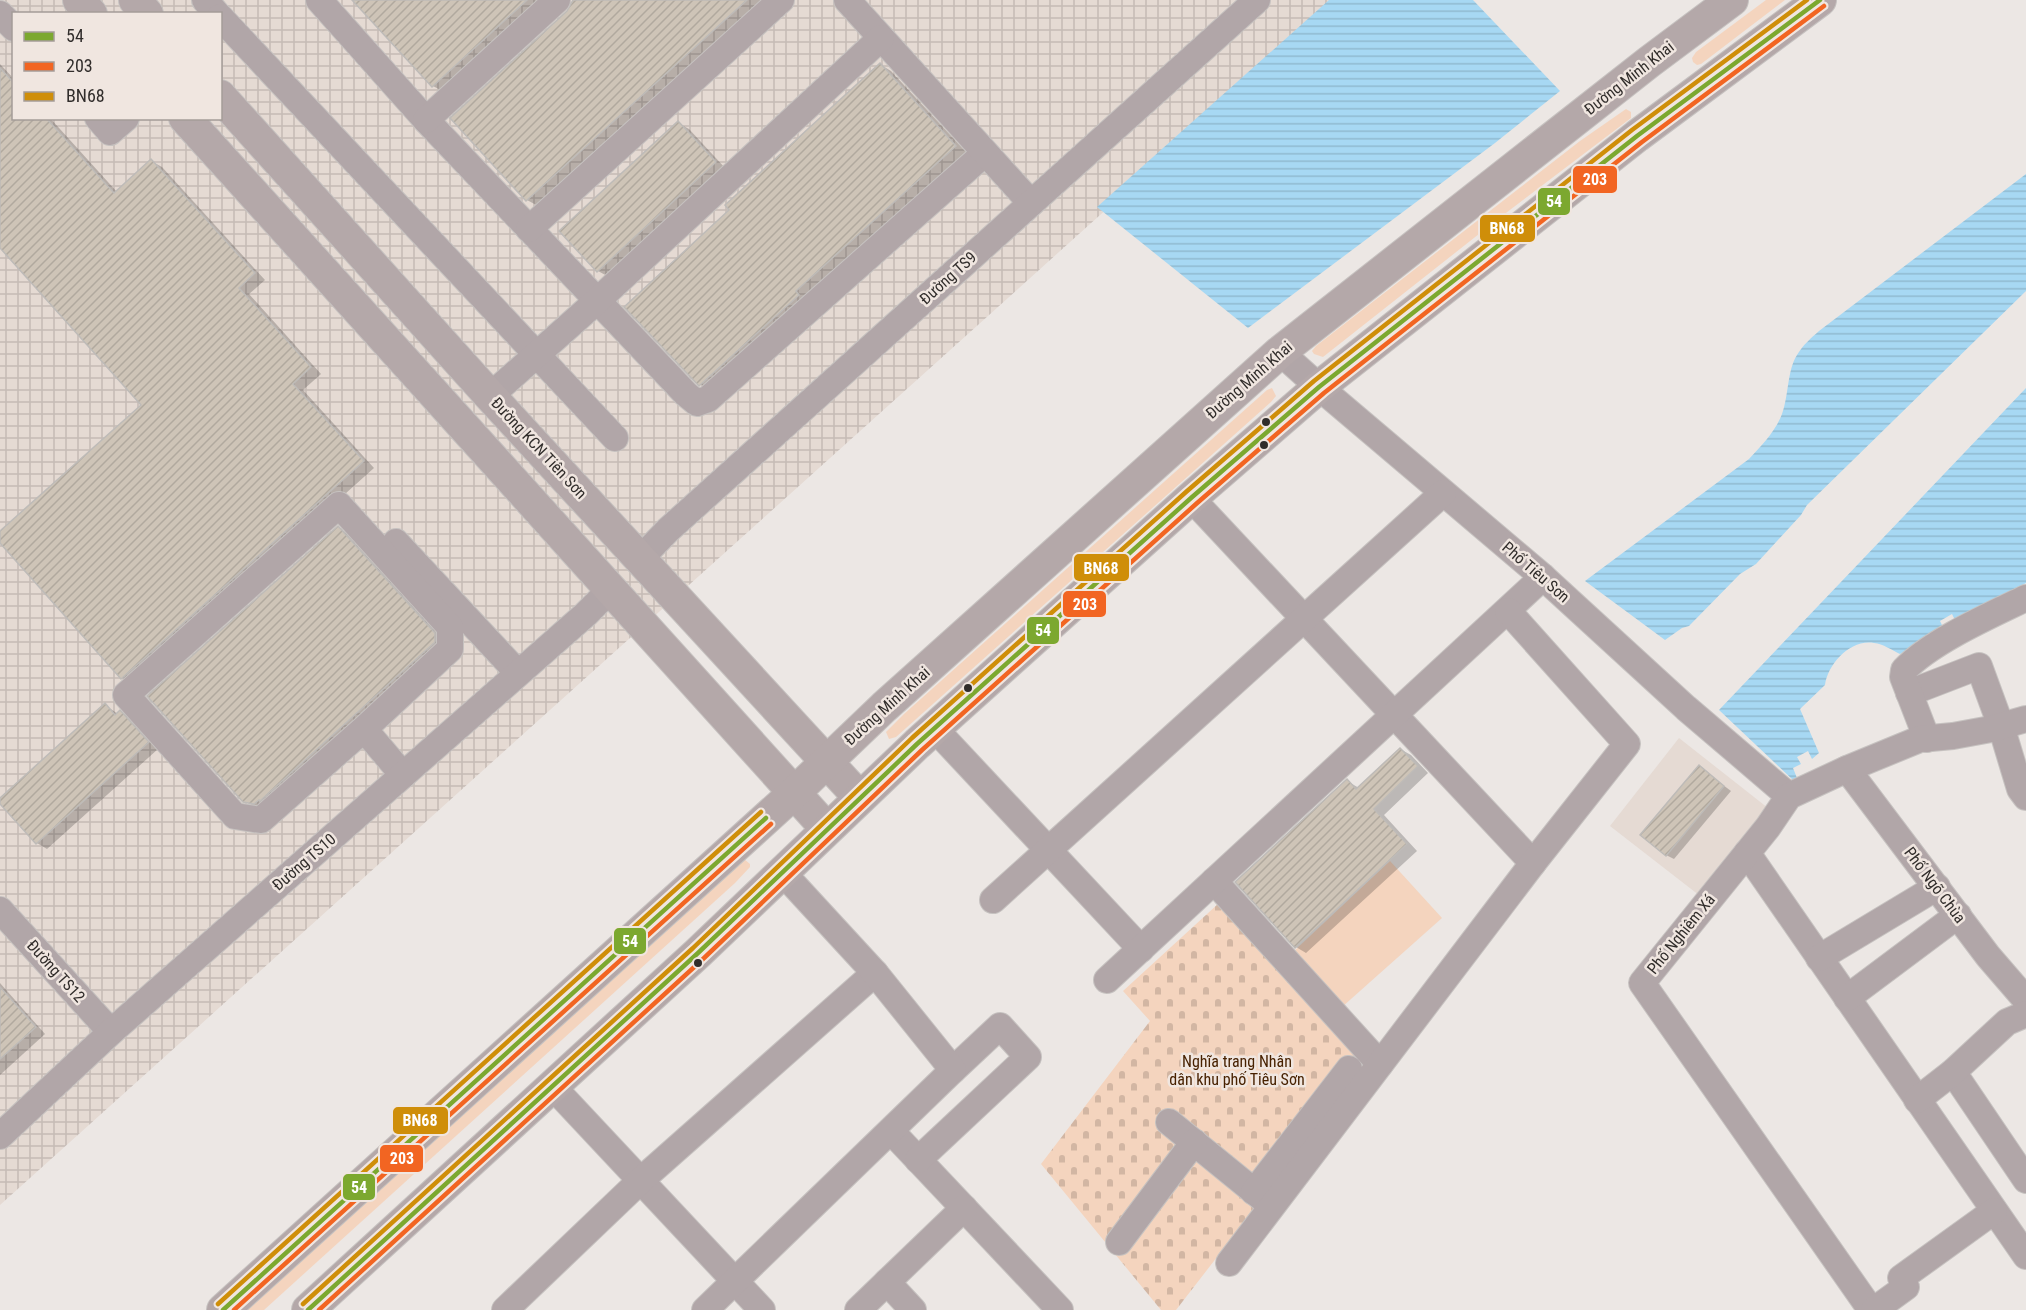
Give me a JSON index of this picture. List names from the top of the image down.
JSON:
{
  "streets": {
    "main road": ["Đường Minh Khai", "Đường KCN Tiên Sơn"],
    "street": [
      "Đường TS9",
      "Phố Tiêu Sơn",
      "Đường TS10",
      "Phố Ngõ Chùa",
      "Phố Nghiêm Xá",
      "Đường TS12"
    ]
  },
  "crossings": [
    ["Đường Minh Khai", "Đường KCN Tiên Sơn"],
    ["Đường Minh Khai", "Phố Tiêu Sơn"],
    ["Đường TS9", "Đường KCN Tiên Sơn"],
    ["Phố Tiêu Sơn", "Phố Nghiêm Xá"],
    ["Đường TS10", "Đường TS12"],
    ["Phố Ngõ Chùa", "Phố Nghiêm Xá"]
  ],
  "parks": ["Nghĩa trang Nhân dân khu phố Tiêu Sơn"],
  "lines": ["transit line 54", "transit line BN68", "transit line 203"],
  "legend": ["54", "203", "BN68"]
}
